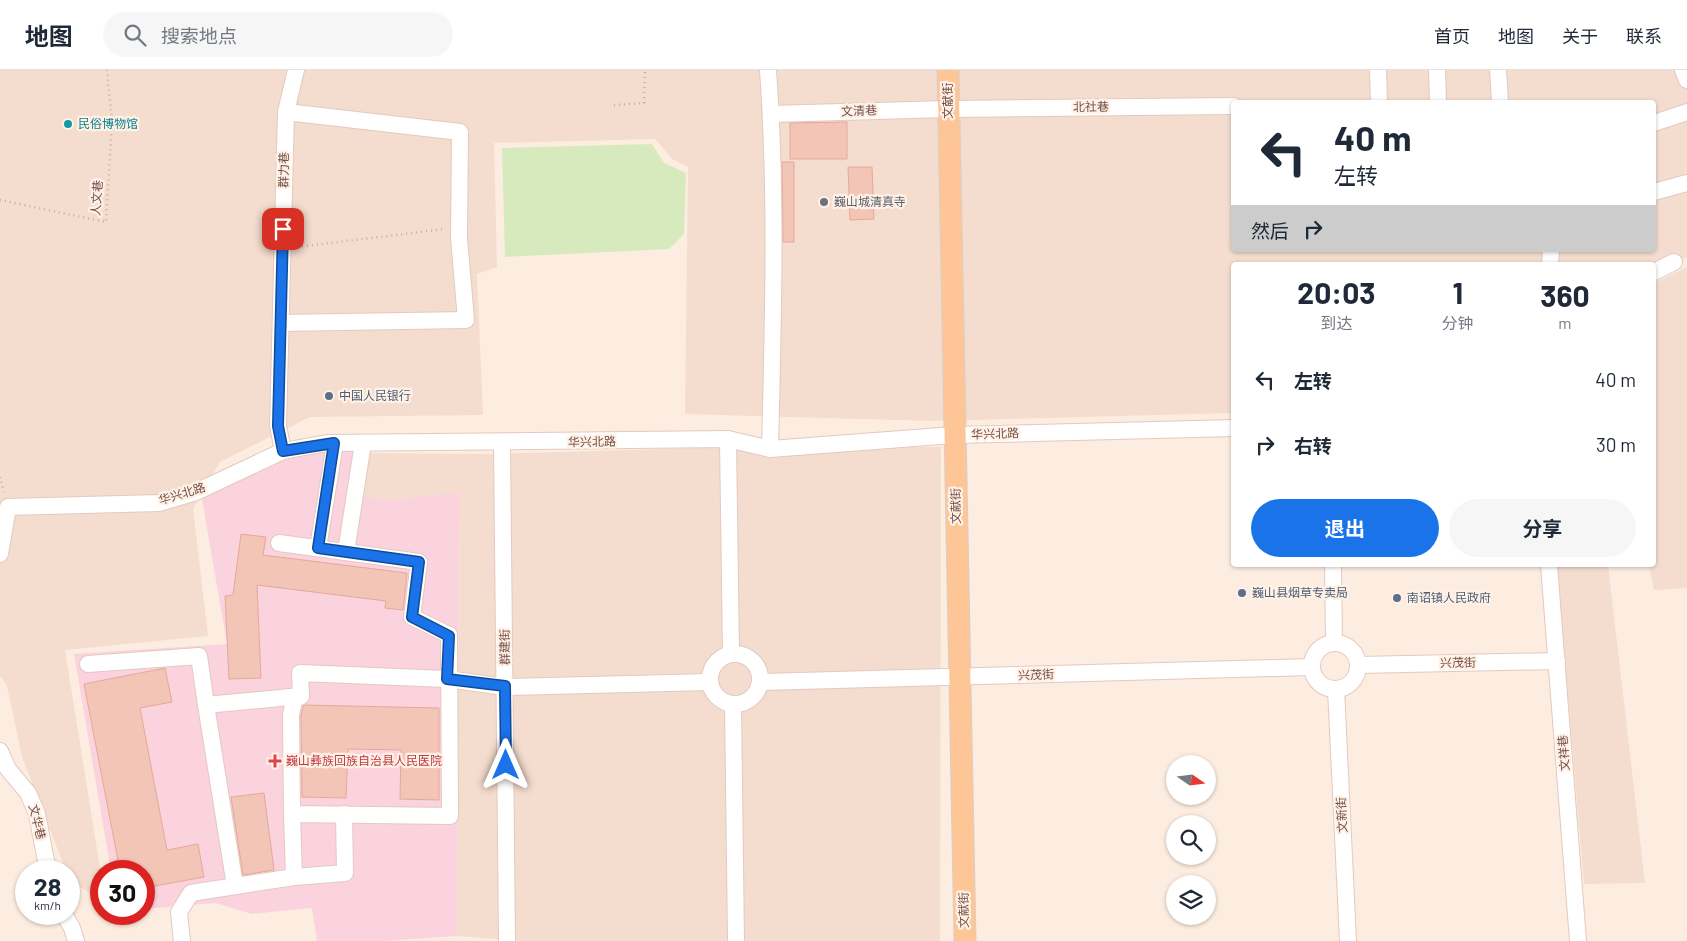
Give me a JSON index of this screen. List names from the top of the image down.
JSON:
{
  "streets": {
    "main road": ["文献街"],
    "street": [
      "北社巷",
      "文清巷",
      "群力巷",
      "华兴北路",
      "群建街",
      "兴茂街",
      "文祥巷",
      "文新街",
      "文华巷"
    ],
    "path": ["人文巷"]
  },
  "crossings": [
    ["文献街", "北社巷"],
    ["文献街", "文清巷"],
    ["文献街", "华兴北路"],
    ["文献街", "兴茂街"],
    ["北社巷", "文清巷"],
    ["群力巷", "华兴北路"],
    ["华兴北路", "群建街"],
    ["兴茂街", "文祥巷"],
    ["兴茂街", "文新街"]
  ],
  "places": {
    "other": [
      "民俗博物馆",
      "巍山城清真寺",
      "中国人民银行",
      "巍山县烟草专卖局",
      "南诏镇人民政府"
    ],
    "health": ["巍山彝族回族自治县人民医院"]
  },
  "north": "right",
  "page": {
    "header": "地图",
    "search": "搜索地点",
    "nav": [
      "首页",
      "地图",
      "关于",
      "联系"
    ],
    "turn": ["40 m", "左转"],
    "then": "然后",
    "eta": [
      "20:03",
      "到达",
      "1",
      "分钟",
      "360",
      "m"
    ],
    "list": [
      {
        "name": "左转",
        "value": "40 m"
      },
      {
        "name": "右转",
        "value": "30 m"
      }
    ],
    "buttons": ["退出", "分享"],
    "speed": "28 km/h",
    "limit": "30"
  }
}
